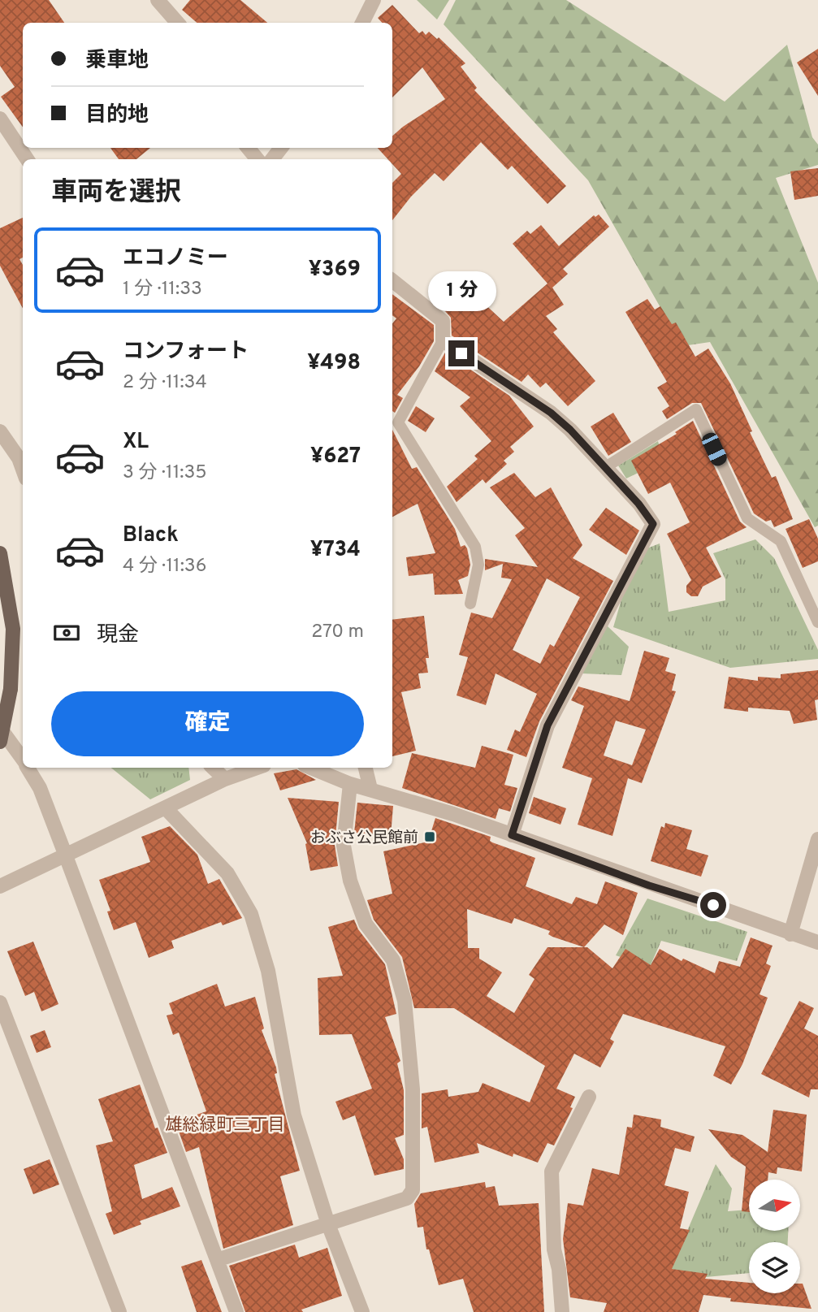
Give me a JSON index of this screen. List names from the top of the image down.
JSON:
{
  "districts": ["雄総緑町三丁目"],
  "places": {
    "transit": ["おぶさ公民館前"]
  },
  "north": "right",
  "page": {
    "banner": ["乗車地", "目的地"],
    "heading": "車両を選択",
    "list": [
      {
        "name": "エコノミー",
        "note": "1 分 · 11:33",
        "value": "¥369"
      },
      {
        "name": "コンフォート",
        "note": "2 分 · 11:34",
        "value": "¥498"
      },
      {
        "name": "XL",
        "note": "3 分 · 11:35",
        "value": "¥627"
      },
      {
        "name": "Black",
        "note": "4 分 · 11:36",
        "value": "¥734"
      }
    ],
    "bubble": "1 分",
    "pay": ["現金", "270 m"],
    "buttons": "確定"
  }
}
